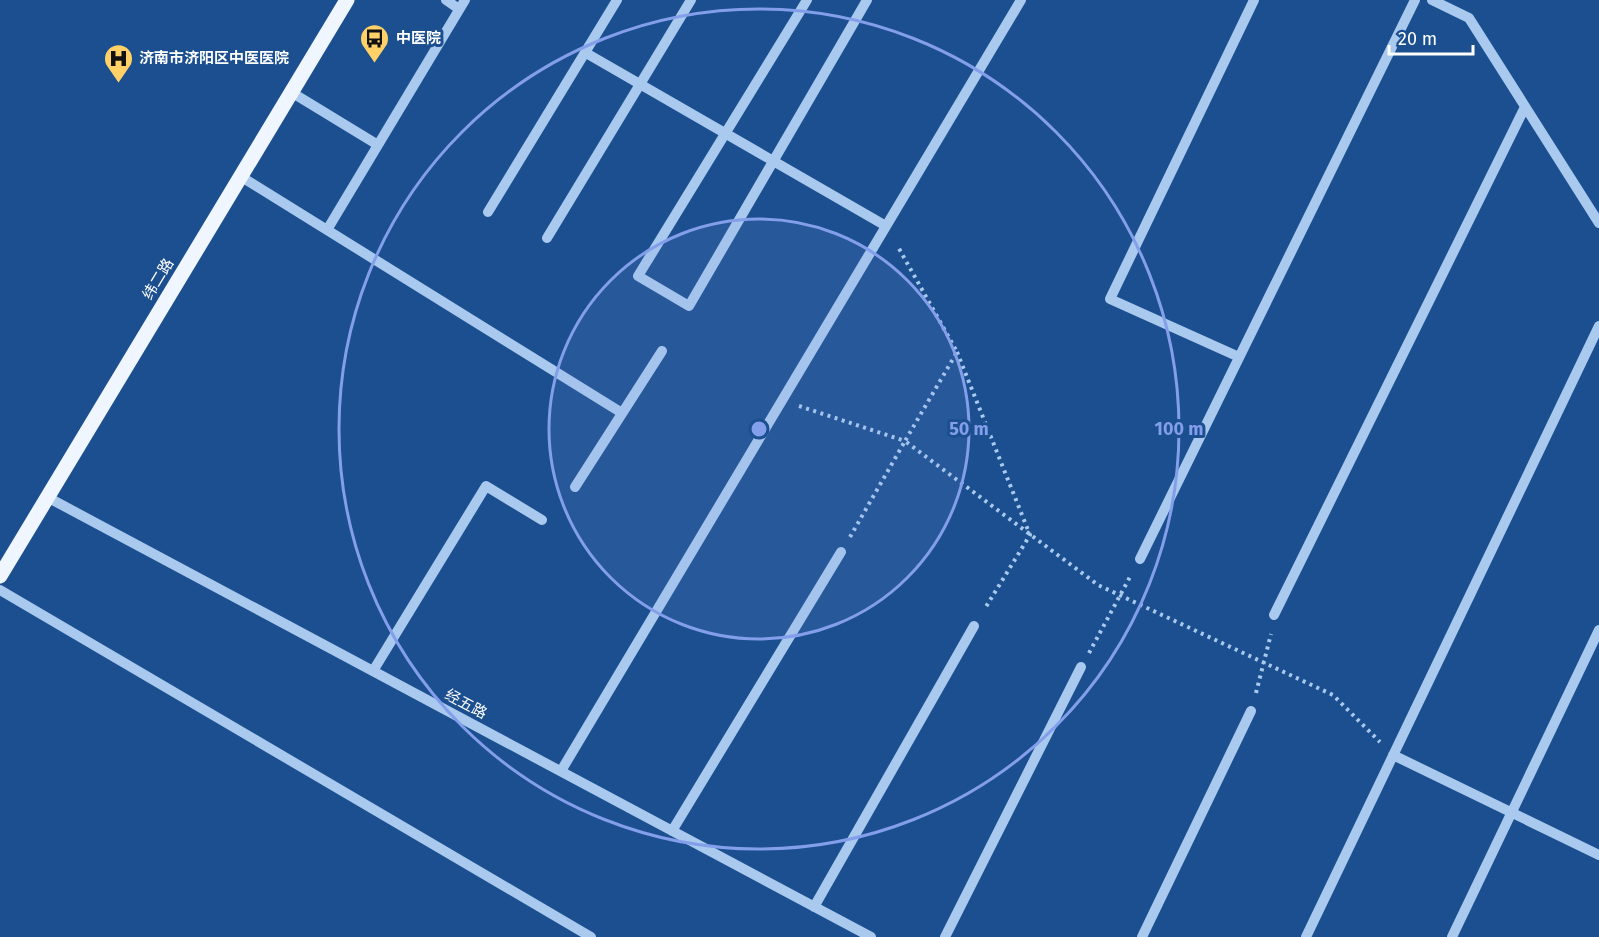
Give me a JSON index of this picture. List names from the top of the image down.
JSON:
{
  "streets": {
    "main road": ["纬二路"],
    "street": ["经五路"]
  },
  "crossings": [
    ["纬二路", "经五路"]
  ],
  "places": {
    "bus stop": ["中医院"],
    "hospital": ["济南市济阳区中医医院"]
  },
  "scale_bar": "20 m",
  "rings": ["50 m", "100 m"]
}
